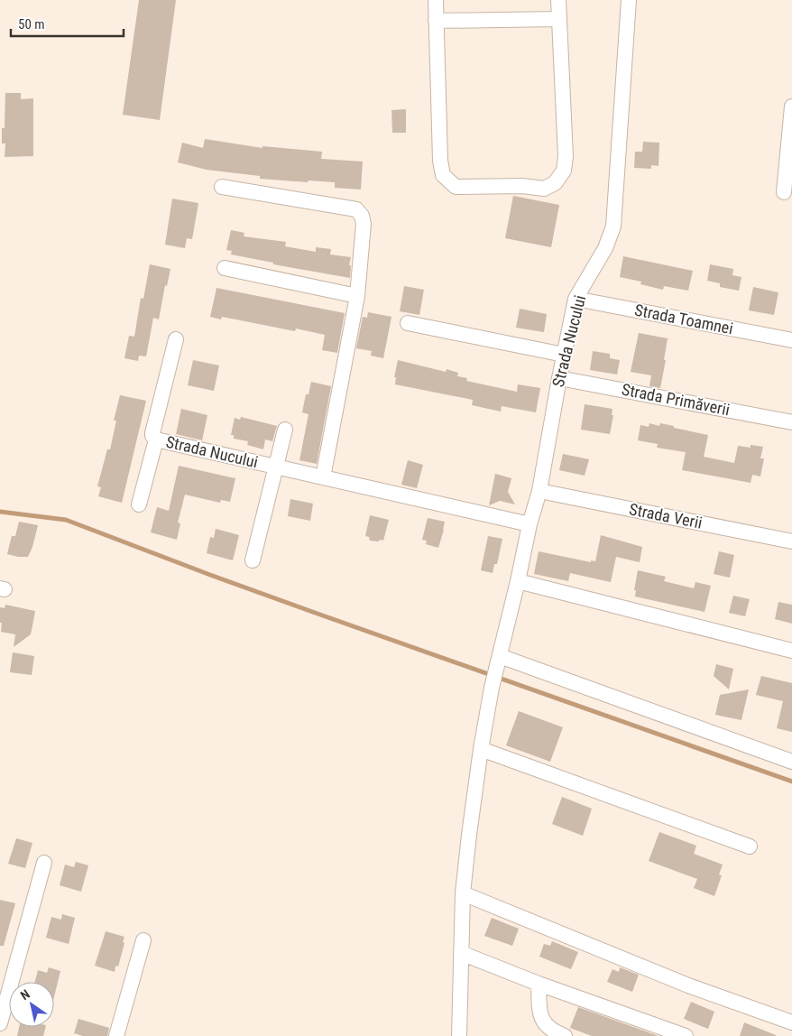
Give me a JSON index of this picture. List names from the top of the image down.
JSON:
{
  "streets": {
    "street": [
      "Strada Toamnei",
      "Strada Nucului",
      "Strada Primăverii",
      "Strada Verii"
    ]
  },
  "crossings": [
    ["Strada Toamnei", "Strada Nucului"],
    ["Strada Nucului", "Strada Primăverii"],
    ["Strada Nucului", "Strada Verii"]
  ],
  "scale_bar": "50 m",
  "north": "top left"
}
